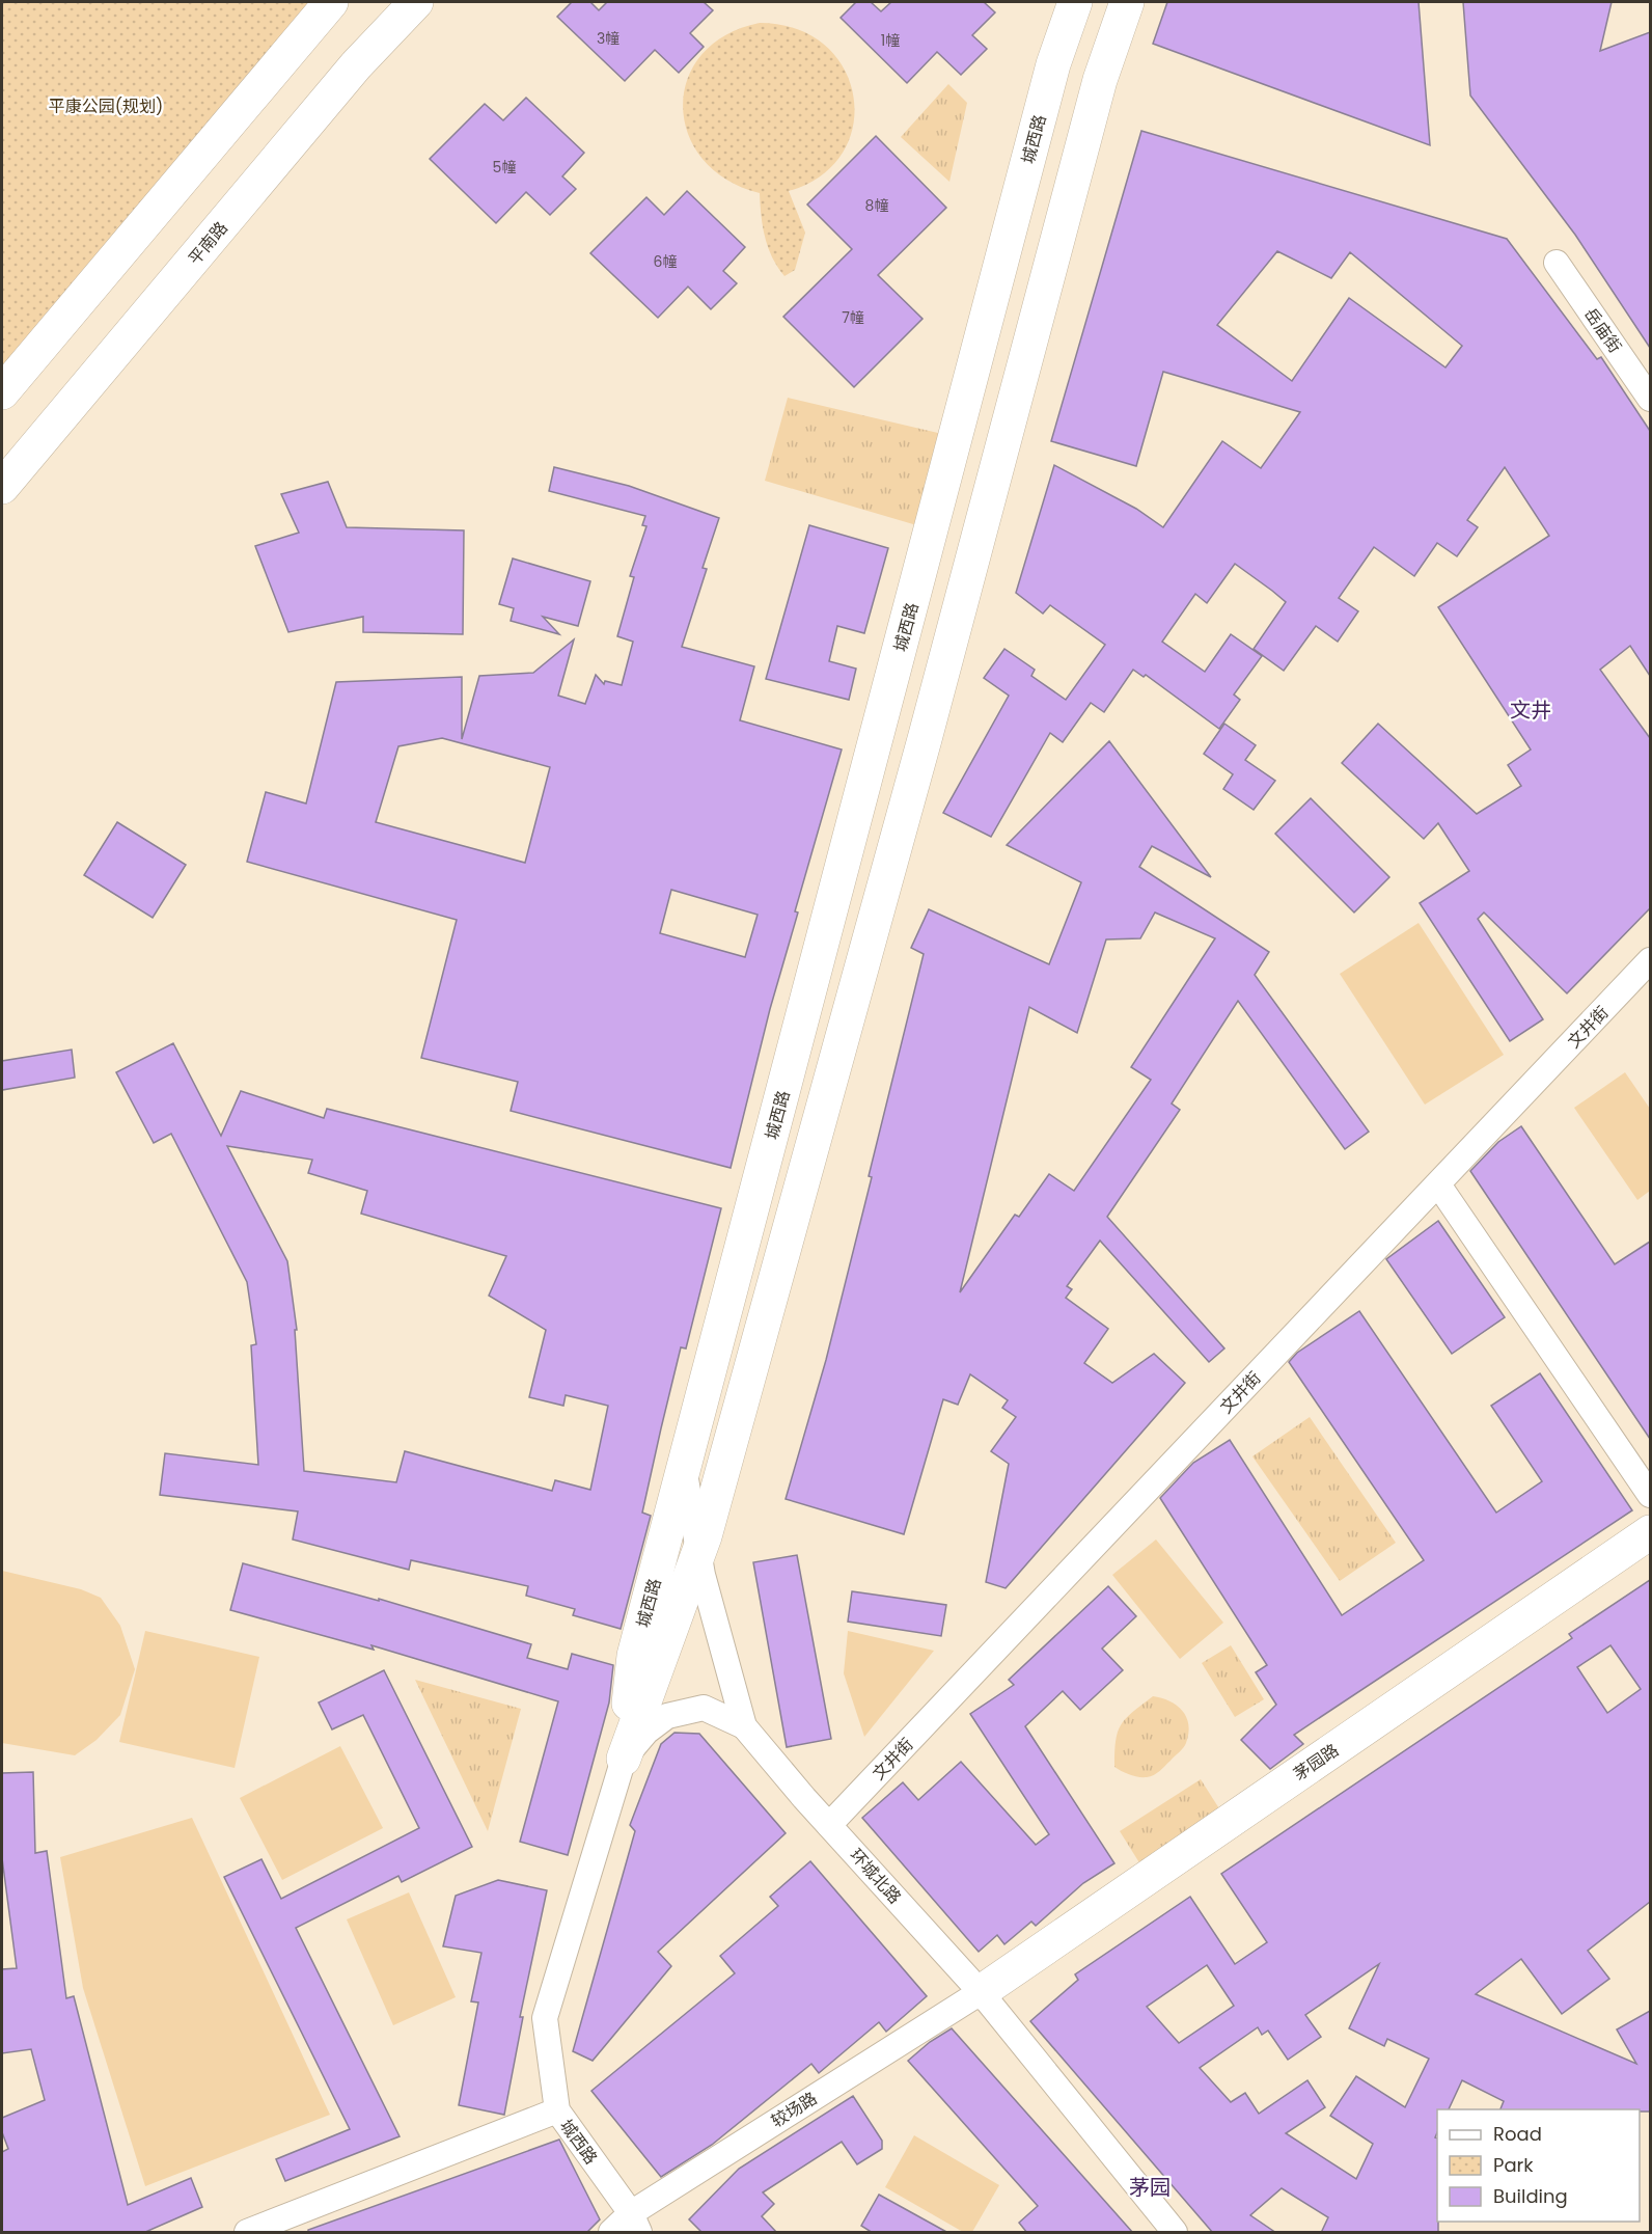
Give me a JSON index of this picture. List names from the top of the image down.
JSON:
{
  "streets": {
    "main road": ["城西路", "平南路", "茅园路"],
    "street": [
      "岳庙街",
      "文井街",
      "环城北路",
      "较场路"
    ]
  },
  "crossings": [
    ["城西路", "环城北路"],
    ["城西路", "较场路"],
    ["文井街", "环城北路"],
    ["茅园路", "环城北路"],
    ["茅园路", "较场路"],
    ["环城北路", "较场路"]
  ],
  "districts": ["文井", "茅园"],
  "parks": ["平康公园(规划)"],
  "house_numbers": [
    "3幢",
    "1幢",
    "5幢",
    "8幢",
    "6幢",
    "7幢"
  ],
  "legend": ["Road", "Park", "Building"]
}
